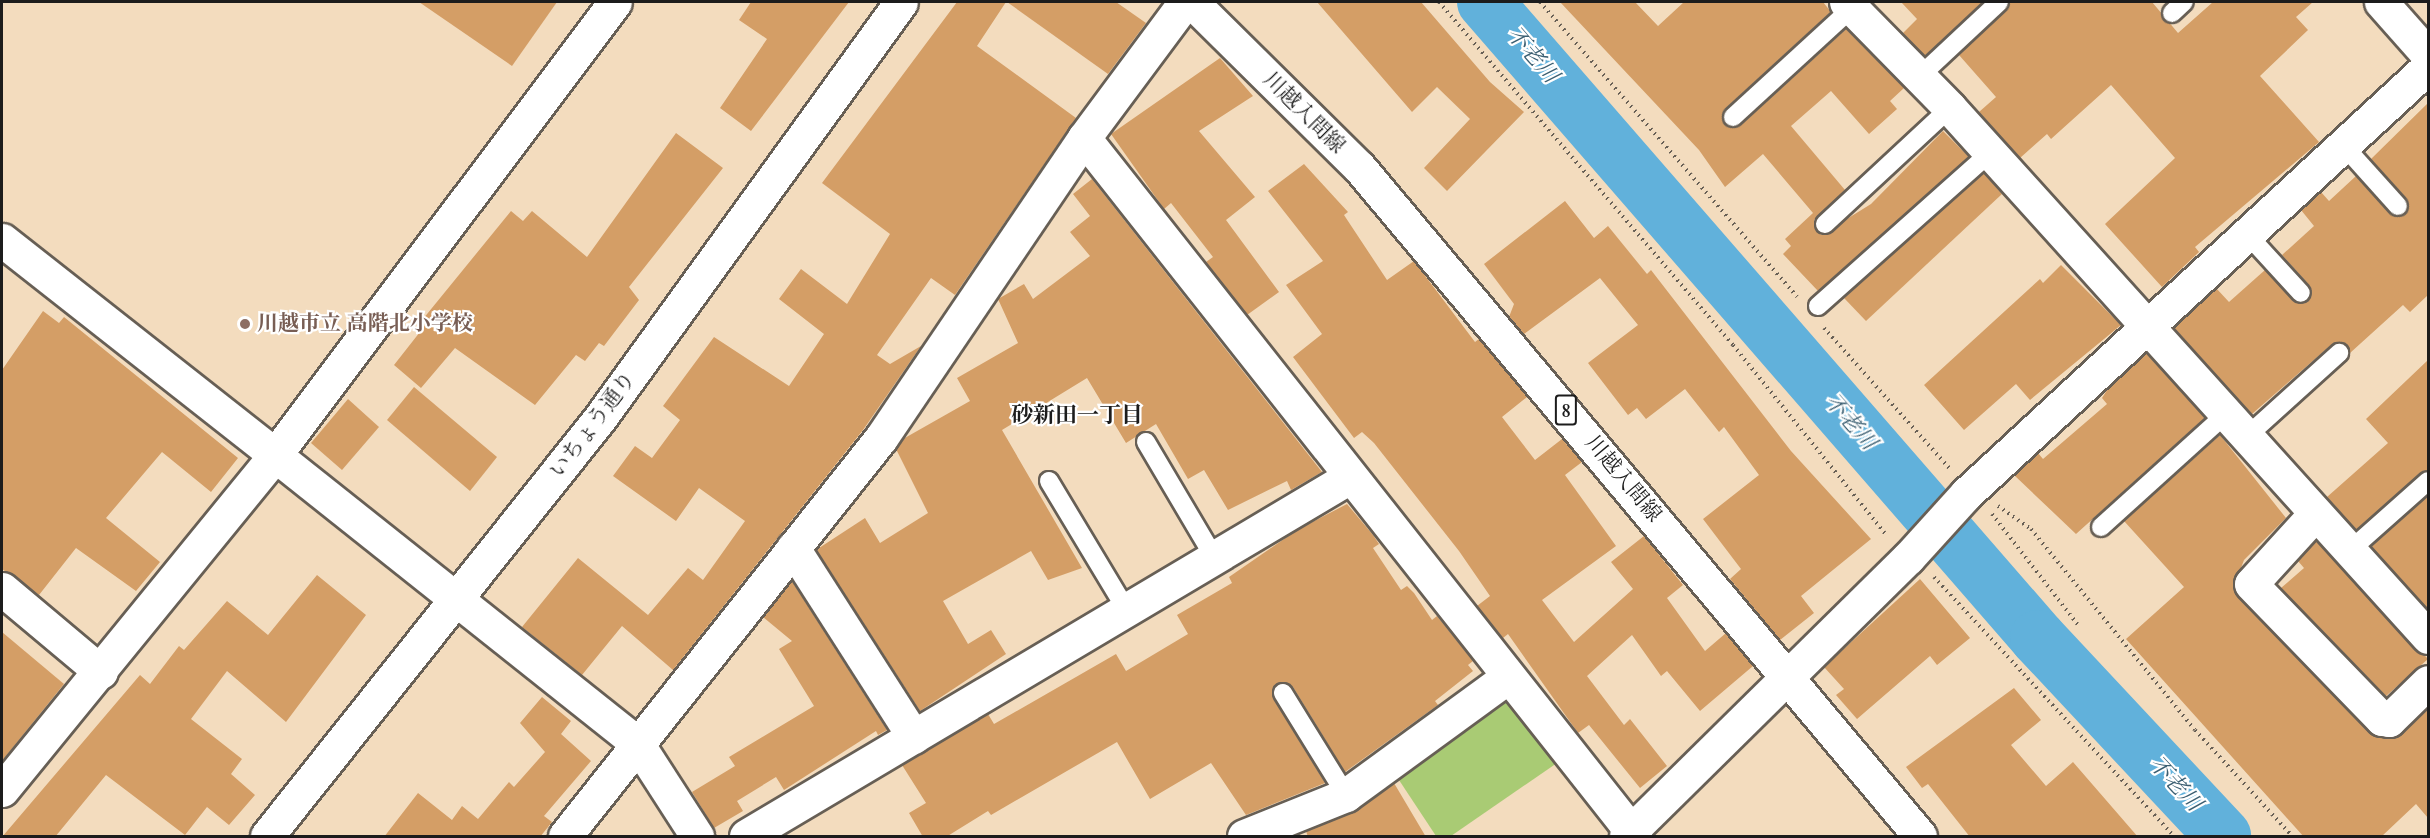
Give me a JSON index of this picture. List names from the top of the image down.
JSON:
{
  "streets": {
    "street": ["川越入間線", "8", "いちょう通り"]
  },
  "districts": ["砂新田一丁目"],
  "water": ["不老川"],
  "places": ["川越市立 高階北小学校"]
}
